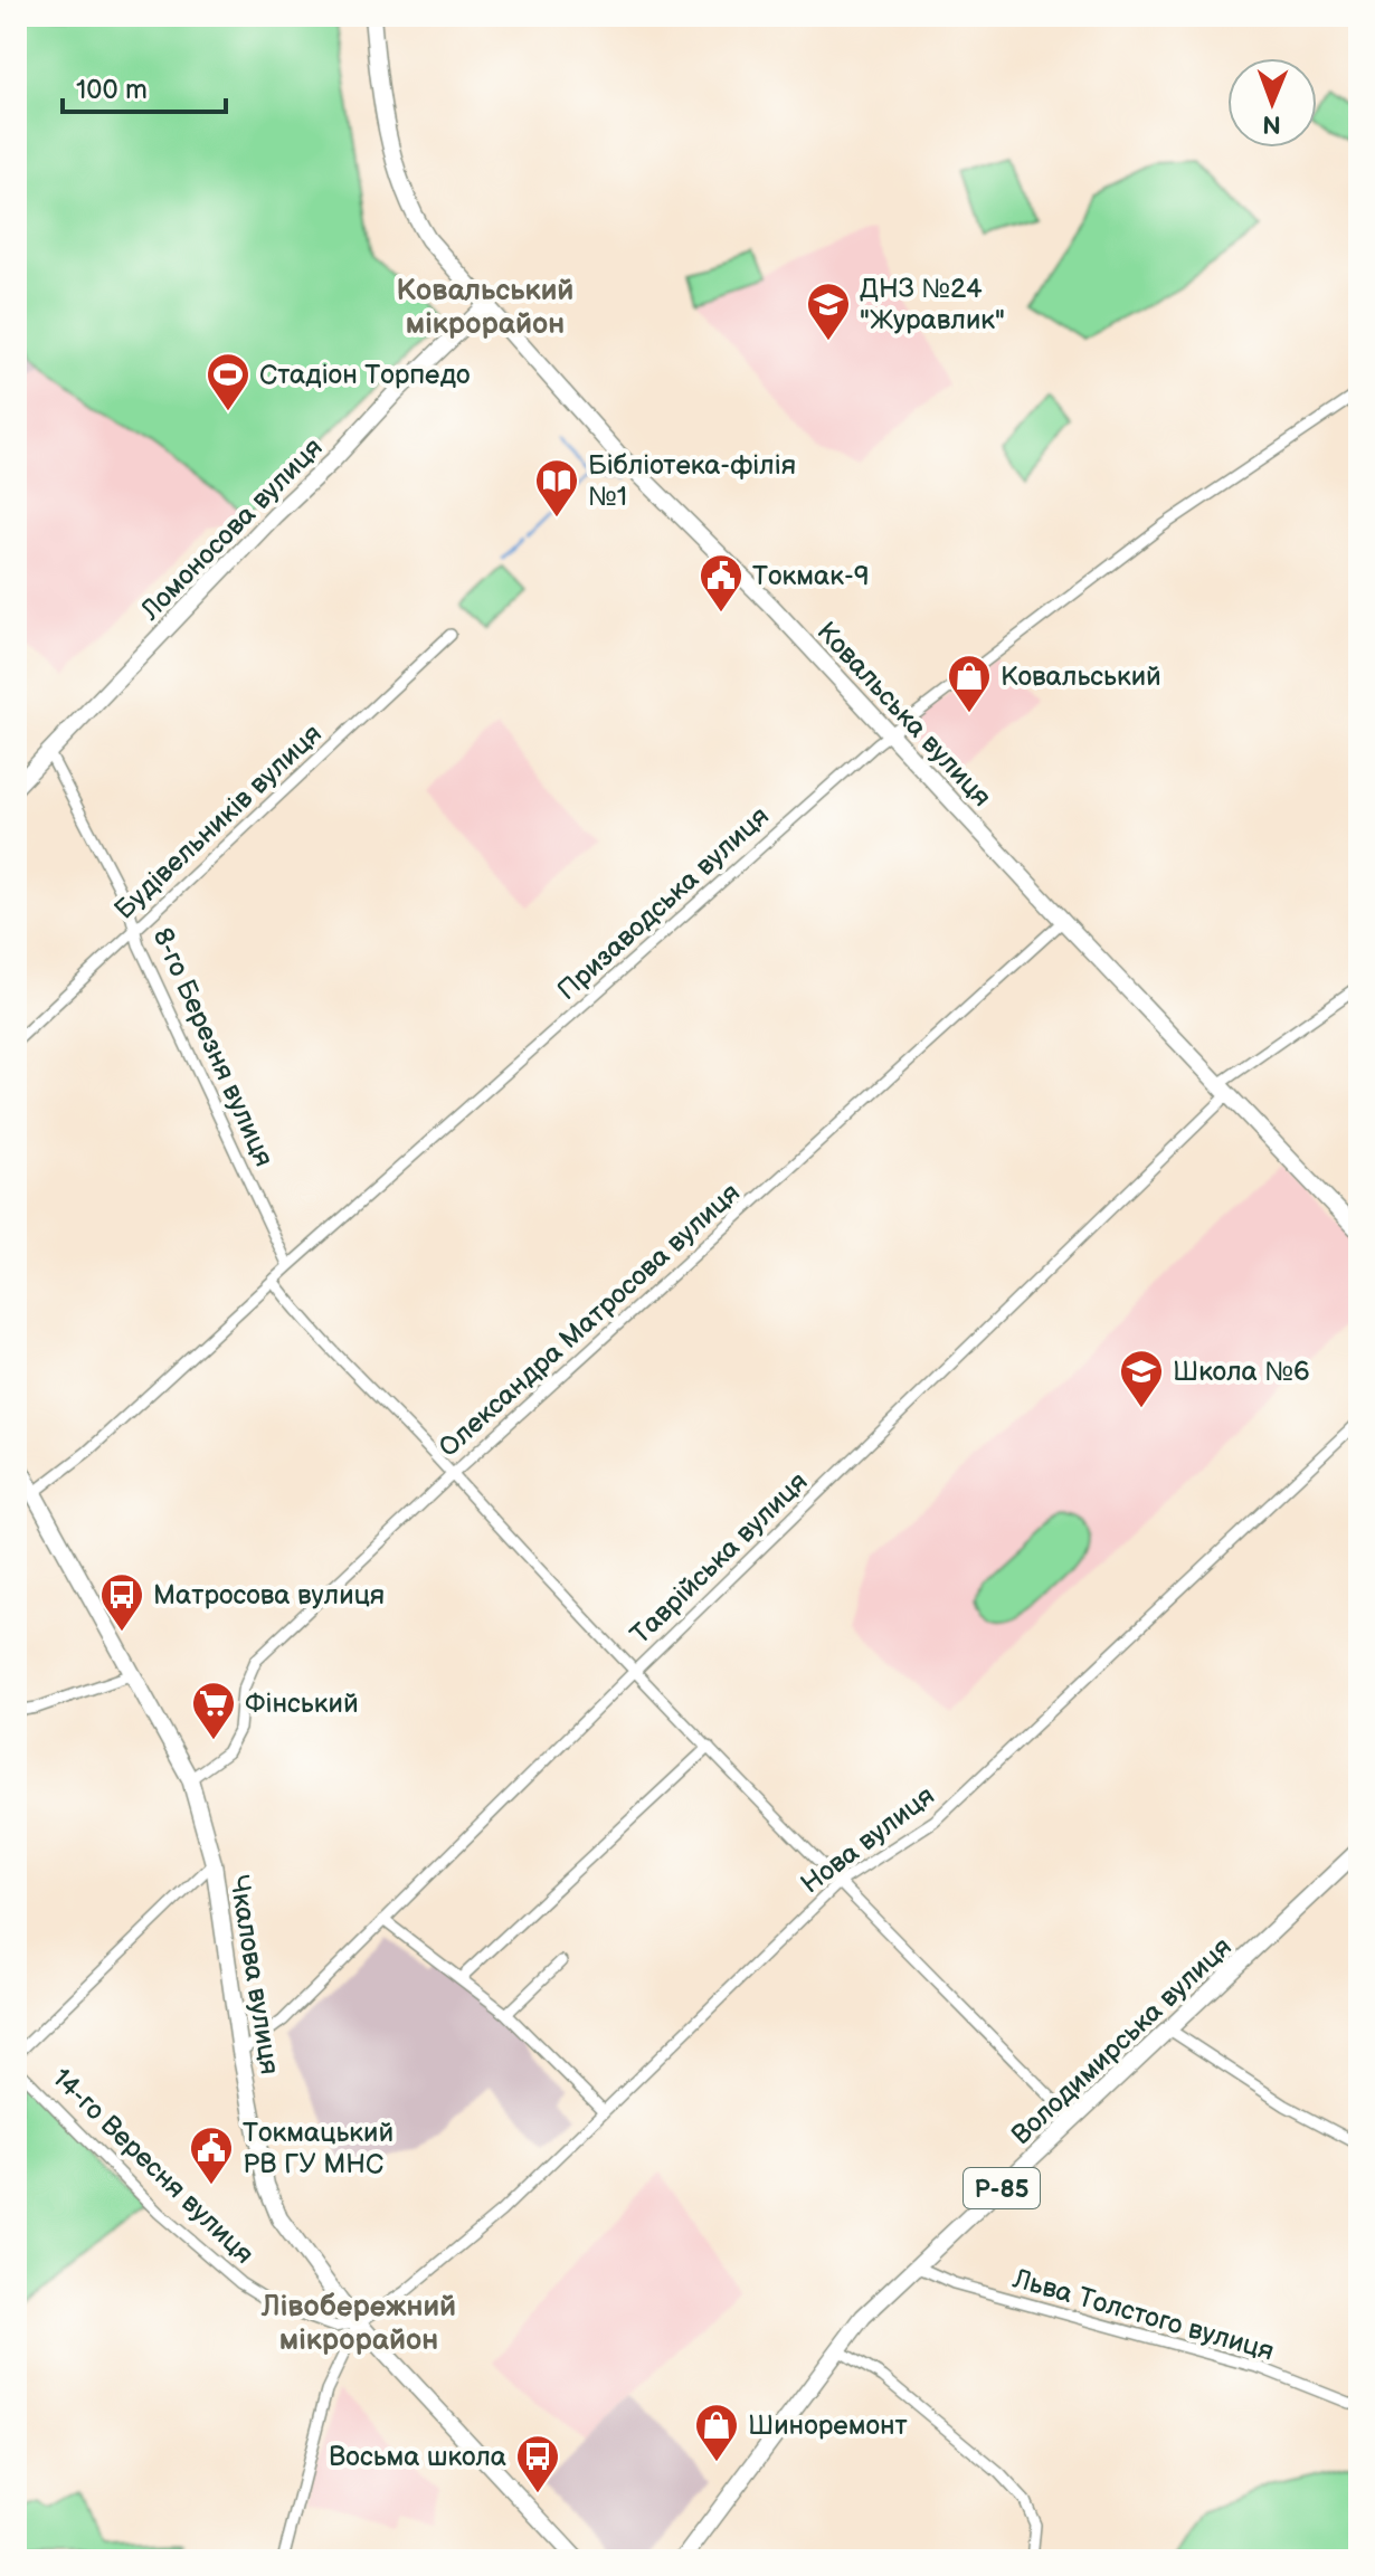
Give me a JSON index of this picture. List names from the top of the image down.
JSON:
{
  "streets": {
    "main road": [
      "Ломоносова вулиця",
      "Ковальська вулиця",
      "Чкалова вулиця",
      "Володимирська вулиця",
      "Р-85"
    ],
    "street": [
      "Будівельників вулиця",
      "Призаводська вулиця",
      "8-го Березня вулиця",
      "Олександра Матросова вулиця",
      "Таврійська вулиця",
      "Нова вулиця",
      "14-го Вересня вулиця",
      "Льва Толстого вулиця"
    ]
  },
  "crossings": [
    ["Ломоносова вулиця", "Ковальська вулиця"],
    ["Ломоносова вулиця", "8-го Березня вулиця"],
    ["Ковальська вулиця", "Призаводська вулиця"],
    ["Ковальська вулиця", "Олександра Матросова вулиця"],
    ["Ковальська вулиця", "Таврійська вулиця"],
    ["Будівельників вулиця", "8-го Березня вулиця"],
    ["Призаводська вулиця", "8-го Березня вулиця"],
    ["Призаводська вулиця", "Чкалова вулиця"],
    ["Олександра Матросова вулиця", "Чкалова вулиця"],
    ["Таврійська вулиця", "Чкалова вулиця"],
    ["Нова вулиця", "Чкалова вулиця"],
    ["Нова вулиця", "14-го Вересня вулиця"],
    ["Чкалова вулиця", "14-го Вересня вулиця"],
    ["Володимирська вулиця", "Льва Толстого вулиця"]
  ],
  "districts": ["Ковальський мікрорайон", "Лівобережний мікрорайон"],
  "places": {
    "school or university": ["ДНЗ №24 \"Журавлик\"", "Школа №6"],
    "sports": ["Стадіон Торпедо"],
    "library": ["Бібліотека-філія №1"],
    "public building": ["Токмак-9", "Токмацький РВ ГУ МНС"],
    "shop": ["Ковальський", "Шиноремонт"],
    "bus stop": ["Матросова вулиця", "Восьма школа"],
    "supermarket": ["Фінський"]
  },
  "scale_bar": "100 m",
  "north": "bottom"
}
